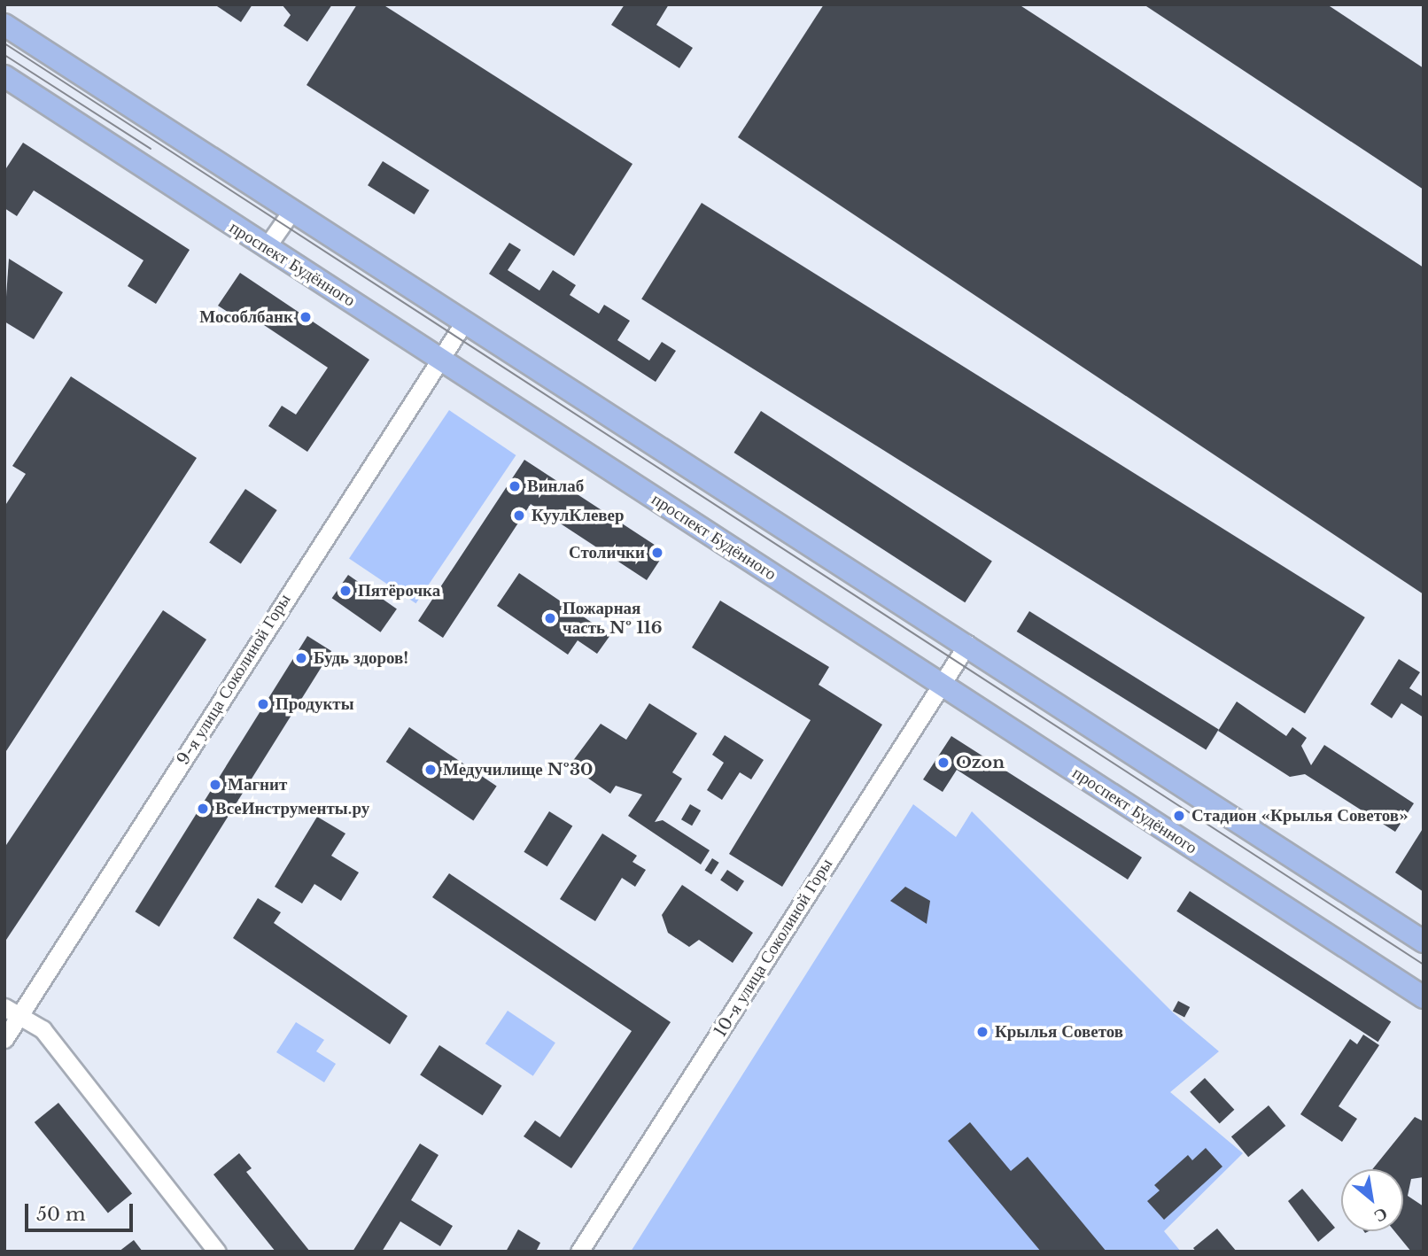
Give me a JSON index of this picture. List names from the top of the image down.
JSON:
{
  "streets": {
    "main road": ["проспект Будённого"],
    "street": ["9-я улица Соколиной Горы", "10-я улица Соколиной Горы"]
  },
  "crossings": [
    ["проспект Будённого", "9-я улица Соколиной Горы"],
    ["проспект Будённого", "10-я улица Соколиной Горы"]
  ],
  "places": [
    "Мособлбанк",
    "Винлаб",
    "КуулКлевер",
    "Столички",
    "Пятёрочка",
    "Пожарная часть № 116",
    "Будь здоров!",
    "Продукты",
    "Ozon",
    "Медучилище №30",
    "Магнит",
    "ВсеИнструменты.ру",
    "Стадион «Крылья Советов»",
    "Крылья Советов"
  ],
  "scale_bar": "50 m",
  "north": "bottom right"
}
